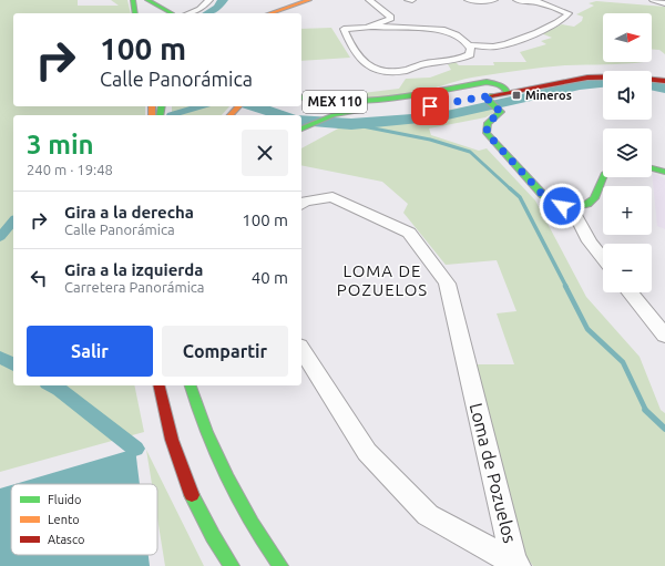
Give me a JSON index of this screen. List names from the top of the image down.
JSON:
{
  "streets": {
    "main road": ["MEX 110"],
    "street": ["Loma de Pozuelos"]
  },
  "districts": ["LOMA DE POZUELOS"],
  "places": {
    "transit": ["Mineros"]
  },
  "legend": ["Fluido", "Lento", "Atasco"],
  "north": "right",
  "page": {
    "map_buttons": ["+", "−"],
    "turn": ["100 m", "Calle Panorámica"],
    "heading": ["3 min", "240 m · 19:48"],
    "list": [
      {
        "name": "Gira a la derecha",
        "note": "Calle Panorámica",
        "value": "100 m"
      },
      {
        "name": "Gira a la izquierda",
        "note": "Carretera Panorámica",
        "value": "40 m"
      }
    ],
    "buttons": ["Salir", "Compartir"]
  }
}
